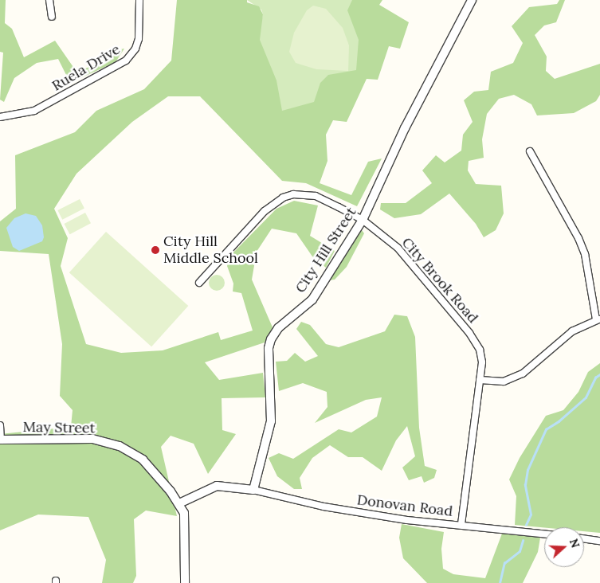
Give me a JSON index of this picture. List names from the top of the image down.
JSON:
{
  "streets": {
    "street": [
      "Ruela Drive",
      "City Hill Street",
      "City Brook Road",
      "May Street",
      "Donovan Road"
    ]
  },
  "crossings": [
    ["City Hill Street", "City Brook Road"],
    ["City Hill Street", "Donovan Road"],
    ["City Brook Road", "Donovan Road"]
  ],
  "places": ["City Hill Middle School"],
  "north": "right"
}
